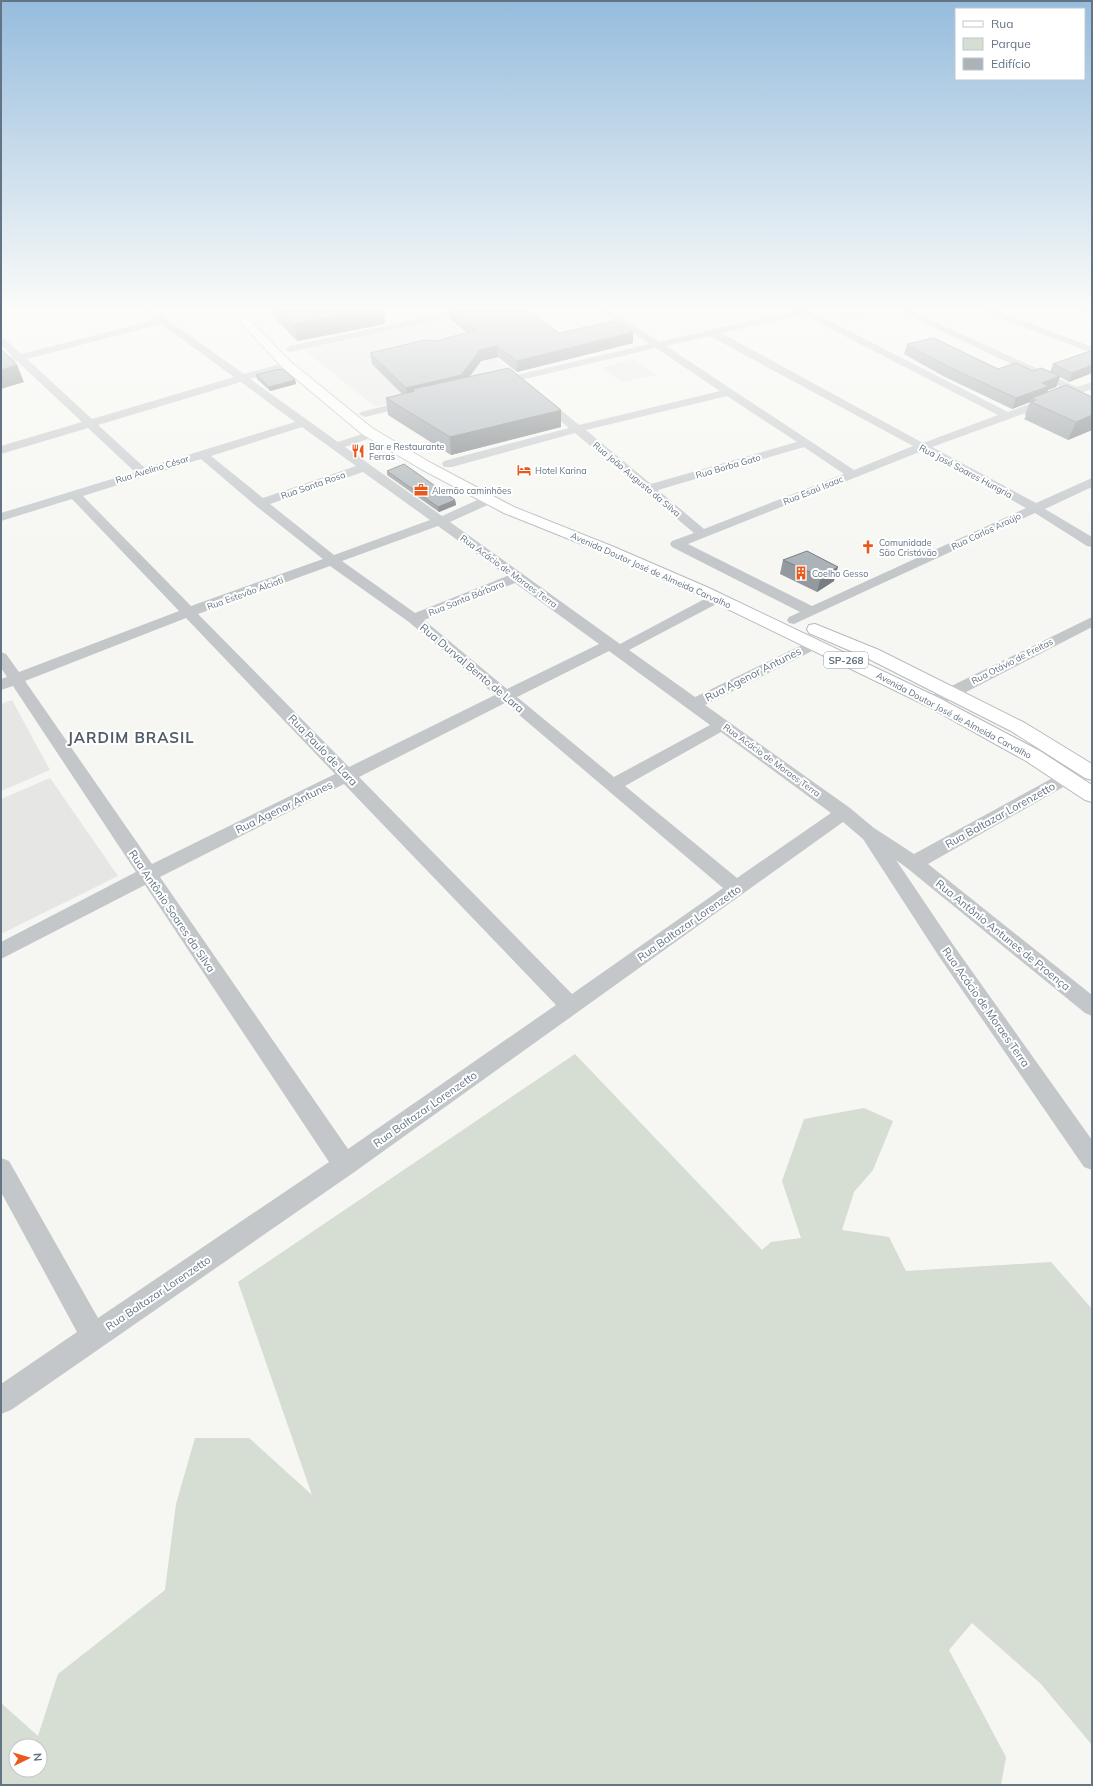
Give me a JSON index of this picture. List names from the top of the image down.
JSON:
{
  "streets": {
    "main road": ["Avenida Doutor José de Almeida Carvalho", "SP-268"],
    "street": [
      "Rua Borba Gato",
      "Rua Avelino César",
      "Rua José Soares Hungria",
      "Rua João Augusto da Silva",
      "Rua Santa Rosa",
      "Rua Esaú Isaac",
      "Rua Carlos Araújo",
      "Rua Acácio de Moraes Terra",
      "Rua Estevão Alciati",
      "Rua Santa Bárbara",
      "Rua Otávio de Freitas",
      "Rua Durval Bento de Lara",
      "Rua Agenor Antunes",
      "Rua Paulo de Lara",
      "Rua Baltazar Lorenzetto",
      "Rua Antônio Soares da Silva",
      "Rua Antônio Antunes de Proença"
    ]
  },
  "crossings": [
    ["Rua Borba Gato", "Rua João Augusto da Silva"],
    ["Rua Avelino César", "Rua Acácio de Moraes Terra"],
    ["Rua Avelino César", "Rua Durval Bento de Lara"],
    ["Rua Avelino César", "Rua Paulo de Lara"],
    ["Rua José Soares Hungria", "Rua Esaú Isaac"],
    ["Rua José Soares Hungria", "Rua Carlos Araújo"],
    ["Rua João Augusto da Silva", "Rua Esaú Isaac"],
    ["Rua Santa Rosa", "Rua Acácio de Moraes Terra"],
    ["Rua Santa Rosa", "Rua Durval Bento de Lara"],
    ["Rua Esaú Isaac", "Rua Carlos Araújo"],
    ["Rua Carlos Araújo", "Avenida Doutor José de Almeida Carvalho"],
    ["Avenida Doutor José de Almeida Carvalho", "Rua Estevão Alciati"],
    ["Avenida Doutor José de Almeida Carvalho", "Rua Otávio de Freitas"],
    ["Avenida Doutor José de Almeida Carvalho", "Rua Agenor Antunes"],
    ["Avenida Doutor José de Almeida Carvalho", "Rua Baltazar Lorenzetto"],
    ["Rua Acácio de Moraes Terra", "Rua Estevão Alciati"],
    ["Rua Acácio de Moraes Terra", "Rua Santa Bárbara"],
    ["Rua Acácio de Moraes Terra", "Rua Agenor Antunes"],
    ["Rua Acácio de Moraes Terra", "Rua Baltazar Lorenzetto"],
    ["Rua Acácio de Moraes Terra", "Rua Antônio Antunes de Proença"],
    ["Rua Estevão Alciati", "Rua Durval Bento de Lara"],
    ["Rua Estevão Alciati", "Rua Paulo de Lara"],
    ["Rua Estevão Alciati", "Rua Antônio Soares da Silva"],
    ["Rua Santa Bárbara", "Rua Durval Bento de Lara"],
    ["Rua Durval Bento de Lara", "Rua Agenor Antunes"],
    ["Rua Durval Bento de Lara", "Rua Baltazar Lorenzetto"],
    ["Rua Agenor Antunes", "Rua Paulo de Lara"],
    ["Rua Agenor Antunes", "Rua Antônio Soares da Silva"],
    ["Rua Paulo de Lara", "Rua Baltazar Lorenzetto"],
    ["Rua Baltazar Lorenzetto", "Rua Antônio Soares da Silva"],
    ["Rua Baltazar Lorenzetto", "Rua Antônio Antunes de Proença"]
  ],
  "districts": ["JARDIM BRASIL"],
  "places": {
    "restaurant": ["Bar e Restaurante Ferras"],
    "hotel": ["Hotel Karina"],
    "office": ["Alemão caminhões"],
    "church": ["Comunidade São Cristóvão"],
    "building": ["Coelho Gesso"]
  },
  "legend": ["Rua", "Parque", "Edifício"],
  "north": "right"
}
